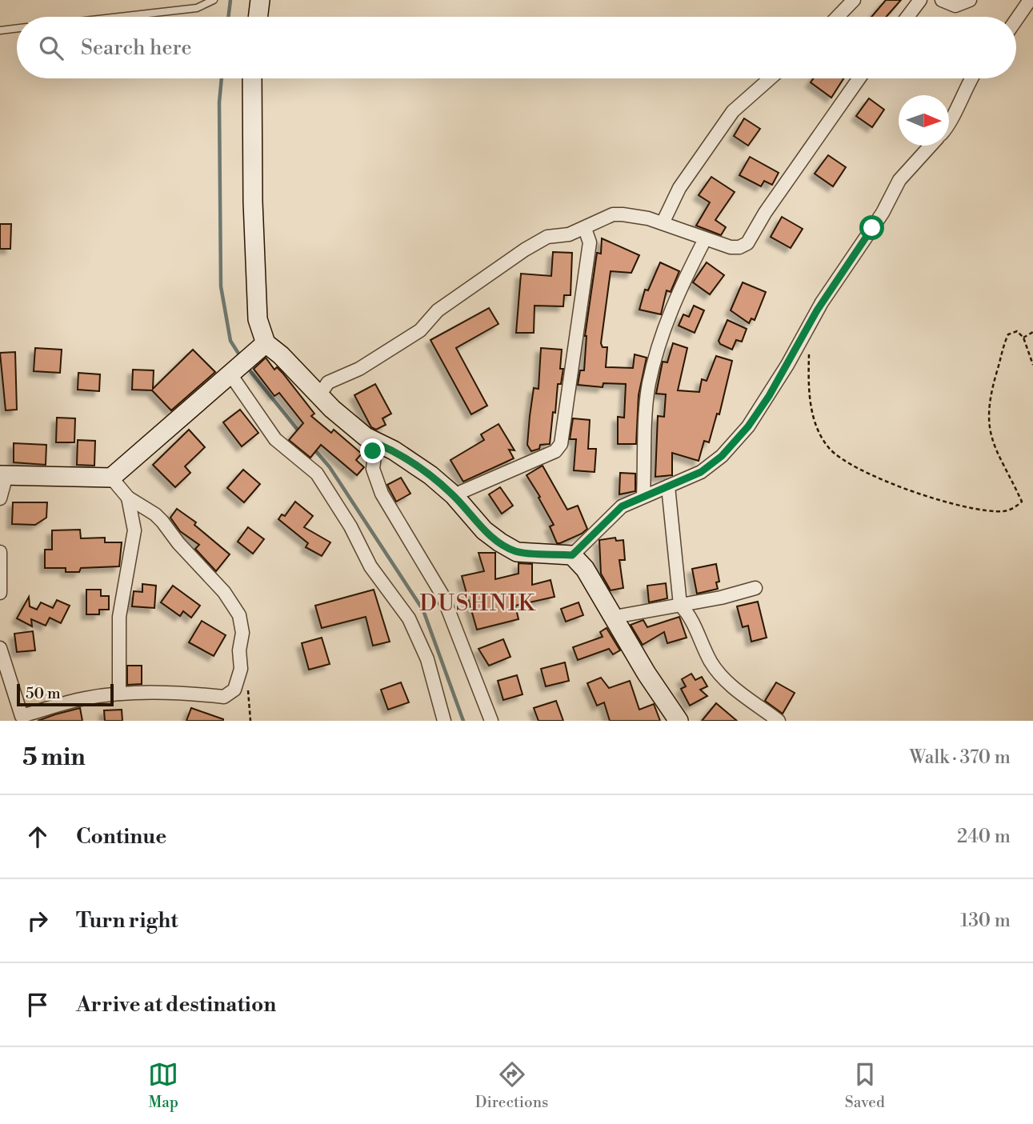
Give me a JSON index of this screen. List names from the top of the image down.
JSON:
{
  "districts": ["DUSHNIK"],
  "scale_bar": "50 m",
  "north": "right",
  "page": {
    "search": "Search here",
    "scale": "50 m",
    "heading": ["5 min", "Walk · 370 m"],
    "list": [
      ["Continue", "240 m"],
      ["Turn right", "130 m"],
      "Arrive at destination"
    ],
    "nav": ["Map", "Directions", "Saved"]
  }
}
